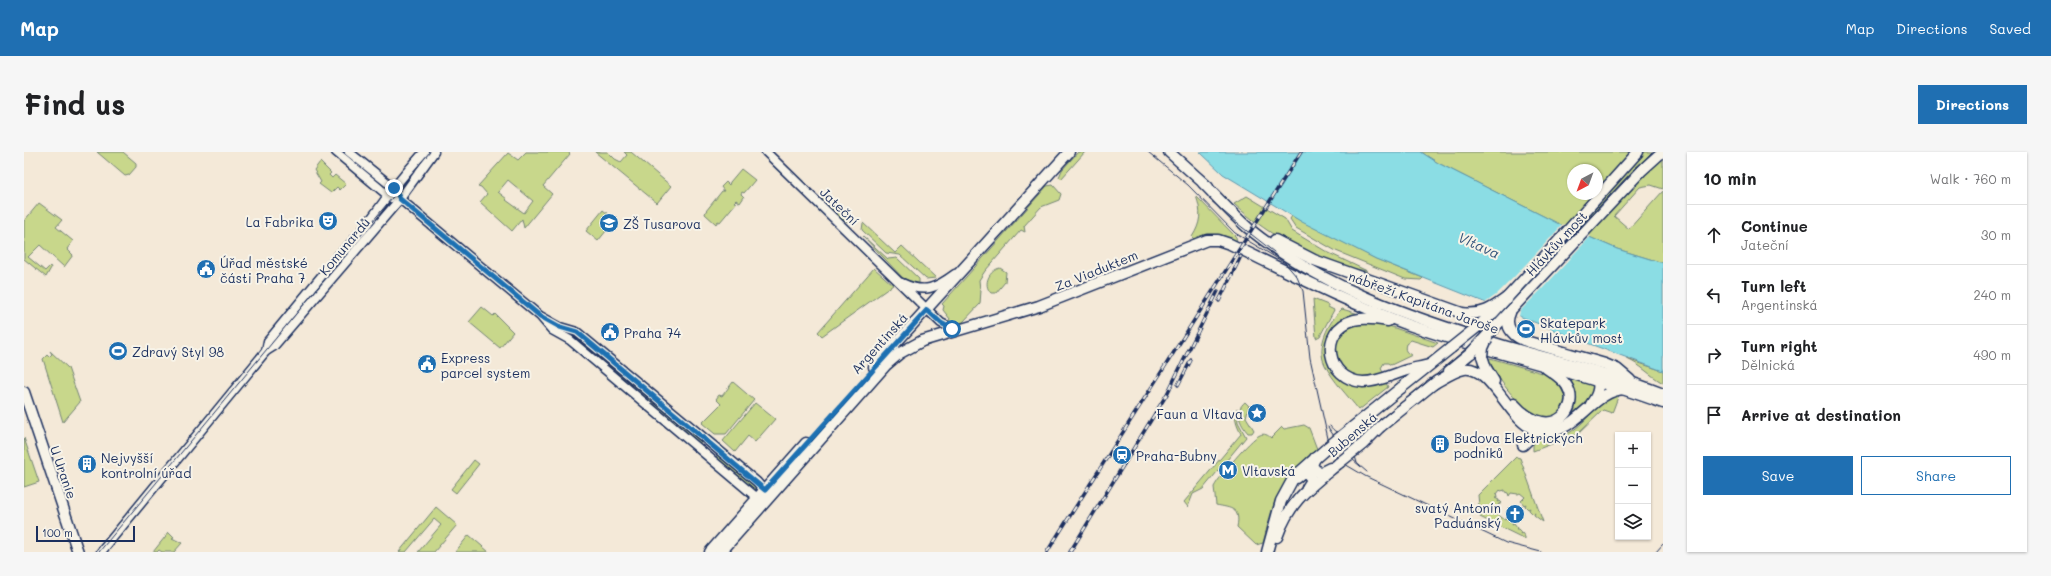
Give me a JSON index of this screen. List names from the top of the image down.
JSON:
{
  "streets": {
    "main road": [
      "Hlávkův most",
      "Za Viaduktem",
      "nábřeží Kapitána Jaroše",
      "Argentinská",
      "Bubenská",
      "U Uranie"
    ],
    "street": ["Jateční", "Komunardů"]
  },
  "crossings": [
    ["Jateční", "Za Viaduktem"],
    ["Jateční", "Argentinská"],
    ["Hlávkův most", "Bubenská"],
    ["Za Viaduktem", "nábřeží Kapitána Jaroše"],
    ["Za Viaduktem", "Argentinská"]
  ],
  "water": ["Vltava"],
  "places": {
    "theatre": ["La Fabrika"],
    "school or university": ["ZŠ Tusarova"],
    "public building": ["Úřad městské části Praha 7", "Praha 74", "Express parcel system"],
    "sports": ["Skatepark Hlávkův most", "Zdravý Styl 98"],
    "place": ["Faun a Vltava"],
    "building": ["Budova Elektrických podniků", "Nejvyšší kontrolní úřad"],
    "station": ["Praha-Bubny"],
    "metro station": ["Vltavská"],
    "church": ["svatý Antonín Paduánský"]
  },
  "scale_bar": "100 m",
  "north": "bottom left",
  "page": {
    "header": "Map",
    "nav": ["Map", "Directions", "Saved"],
    "buttons": [
      "Directions",
      ["Save", "Share"]
    ],
    "title": "Find us",
    "heading": ["10 min", "Walk · 760 m"],
    "list": [
      ["Continue", "Jateční", "30 m"],
      ["Turn left", "Argentinská", "240 m"],
      ["Turn right", "Dělnická", "490 m"],
      "Arrive at destination"
    ],
    "map_buttons": ["+", "−"],
    "scale": "100 m"
  }
}
